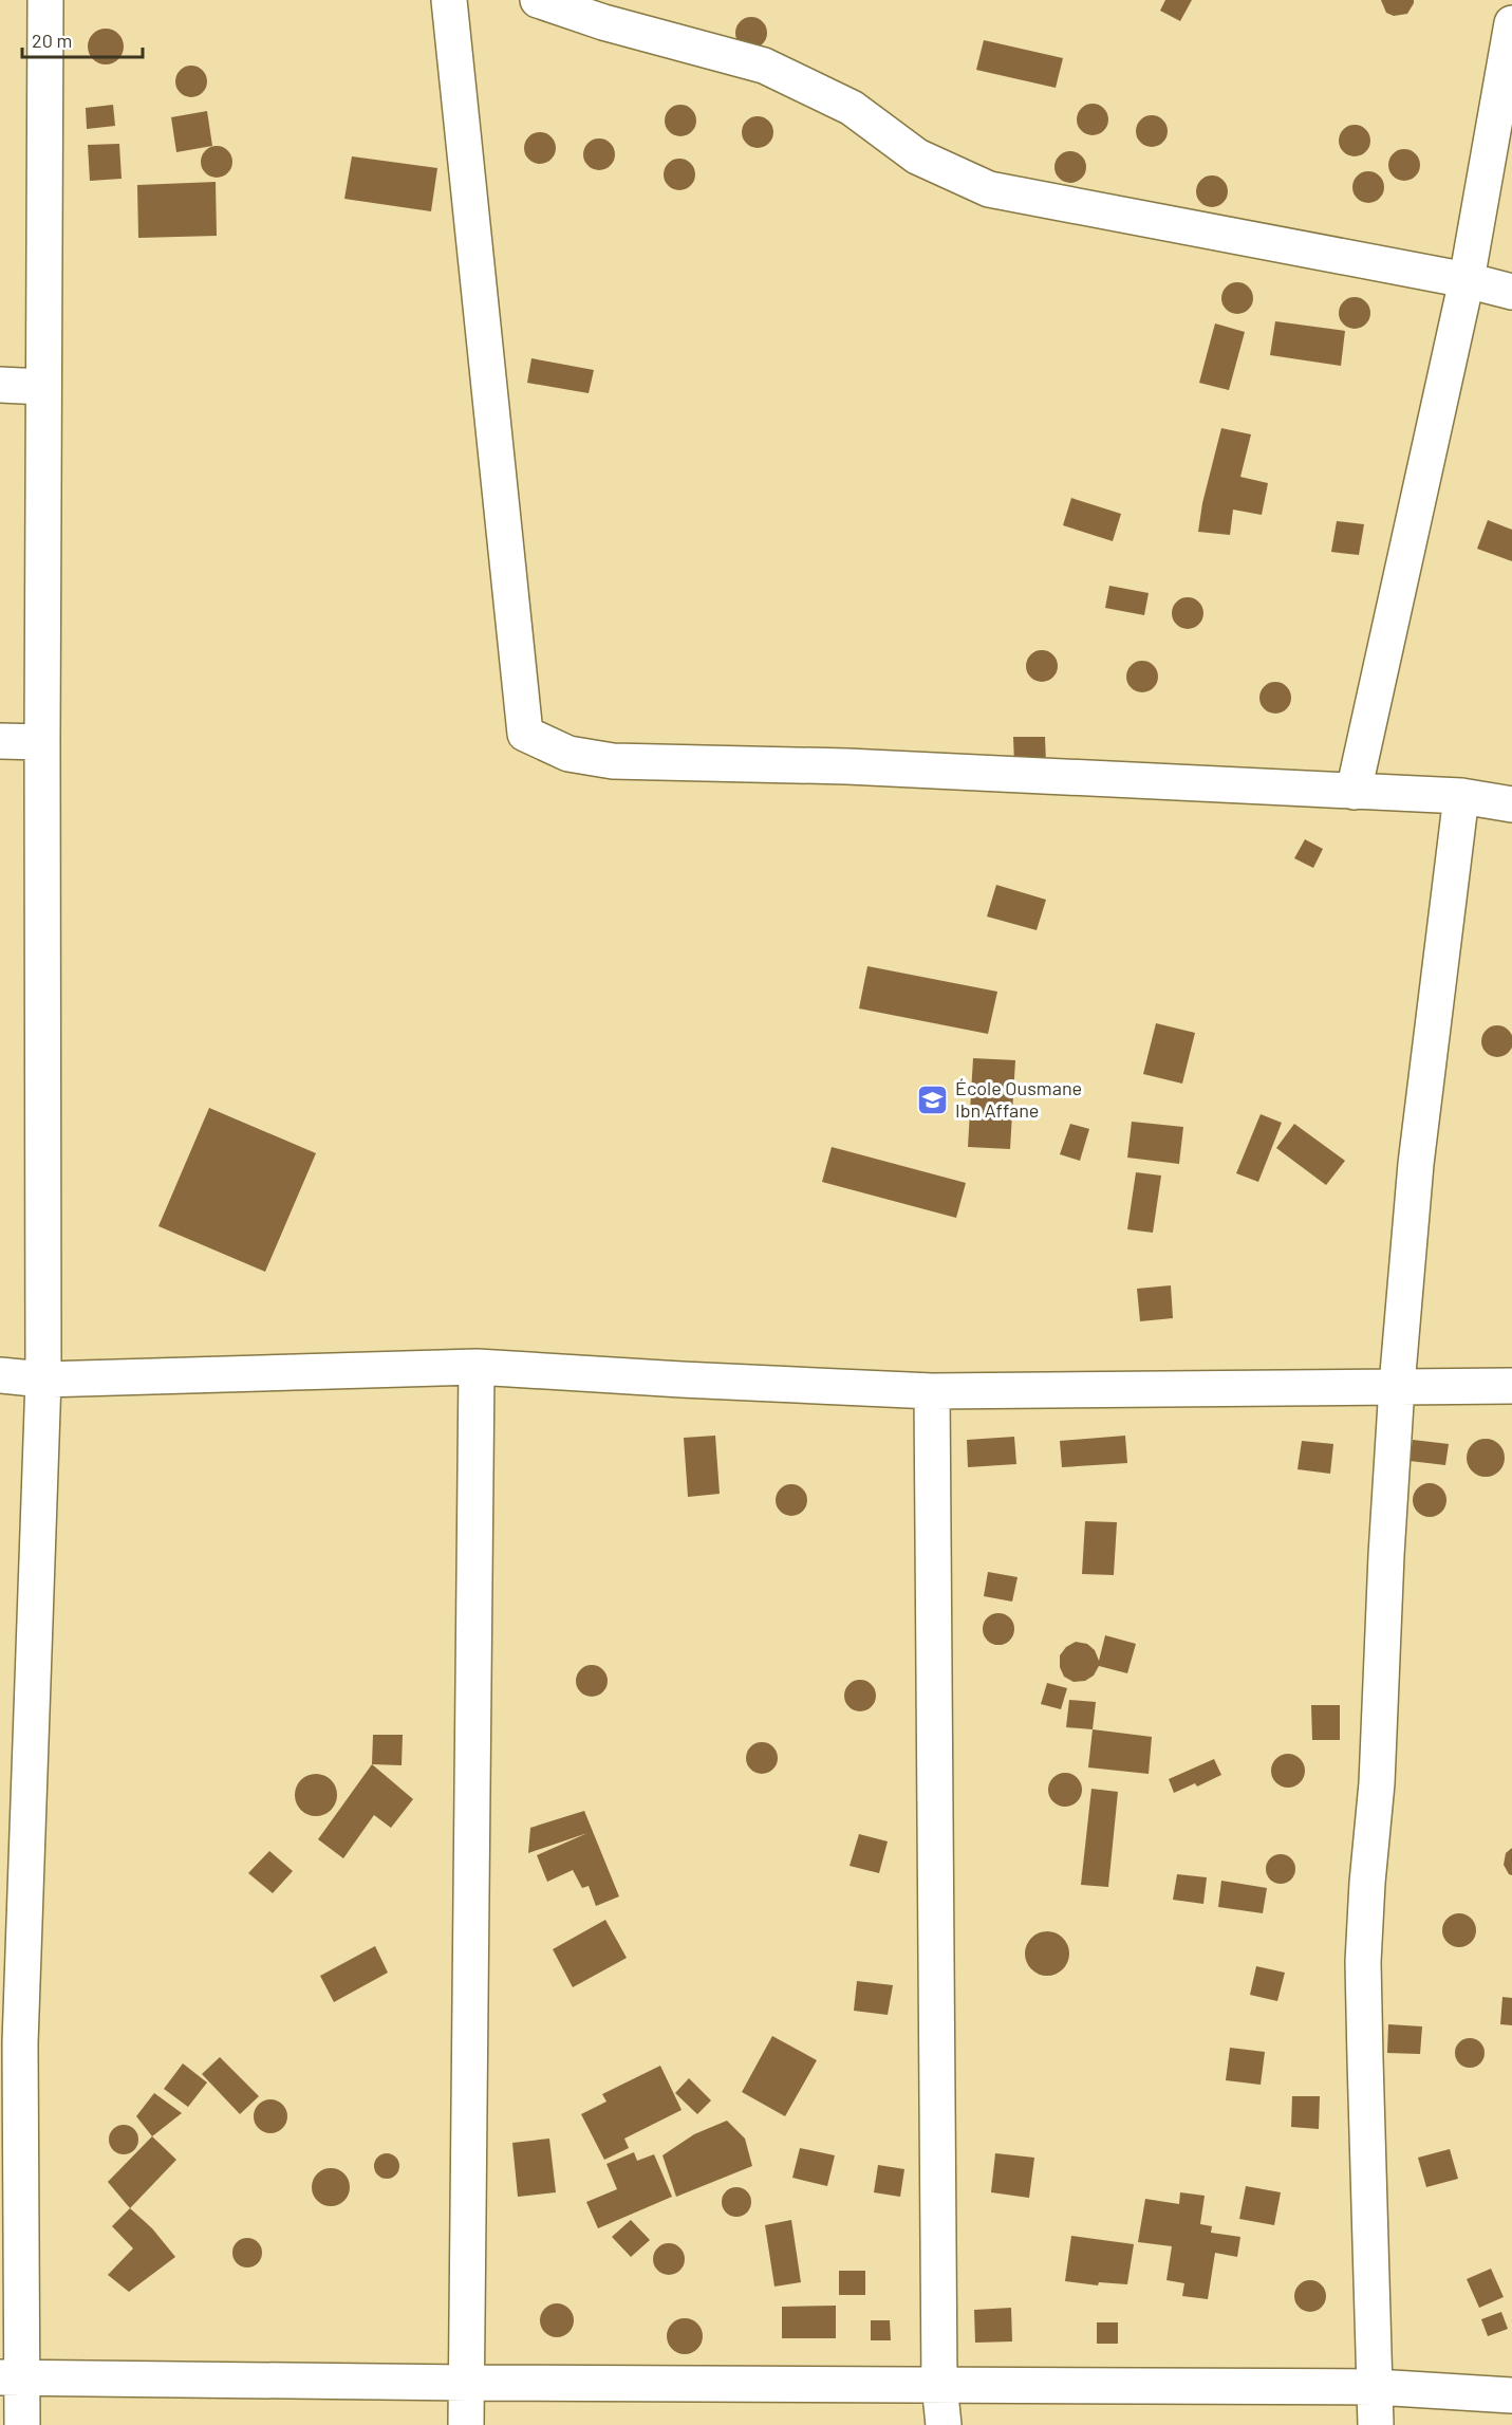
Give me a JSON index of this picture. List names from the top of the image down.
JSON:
{
  "places": {
    "school or university": ["École Ousmane Ibn Affane"]
  },
  "scale_bar": "20 m"
}
